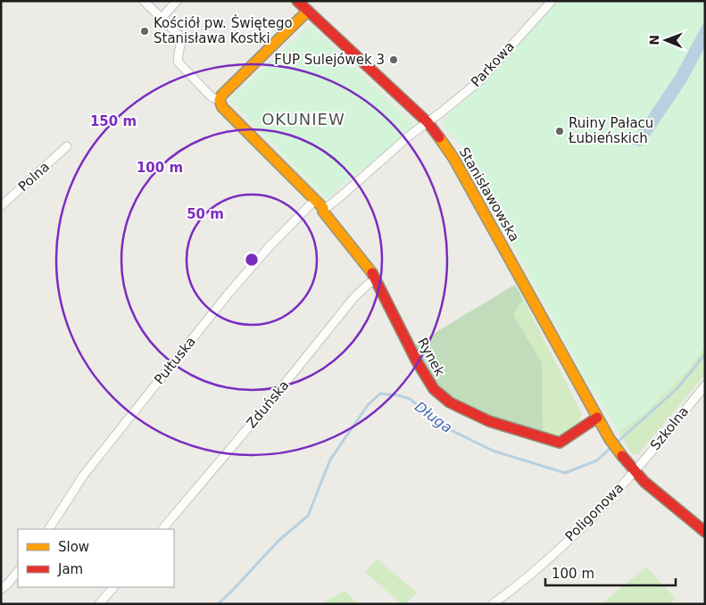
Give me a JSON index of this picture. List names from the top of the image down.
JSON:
{
  "streets": {
    "main road": ["Stanisławowska", "Rynek"],
    "street": [
      "Parkowa",
      "Polna",
      "Pułtuska",
      "Zduńska",
      "Szkolna",
      "Poligonowa"
    ]
  },
  "crossings": [
    ["Parkowa", "Stanisławowska"],
    ["Stanisławowska", "Rynek"],
    ["Stanisławowska", "Szkolna"],
    ["Stanisławowska", "Poligonowa"],
    ["Rynek", "Pułtuska"],
    ["Rynek", "Zduńska"],
    ["Szkolna", "Poligonowa"]
  ],
  "districts": ["OKUNIEW"],
  "water": ["Długa"],
  "places": ["Kościół pw. Świętego Stanisława Kostki", "FUP Sulejówek 3", "Ruiny Pałacu Łubieńskich"],
  "legend": ["Slow", "Jam"],
  "scale_bar": "100 m",
  "north": "left",
  "rings": ["150 m", "100 m", "50 m"]
}
